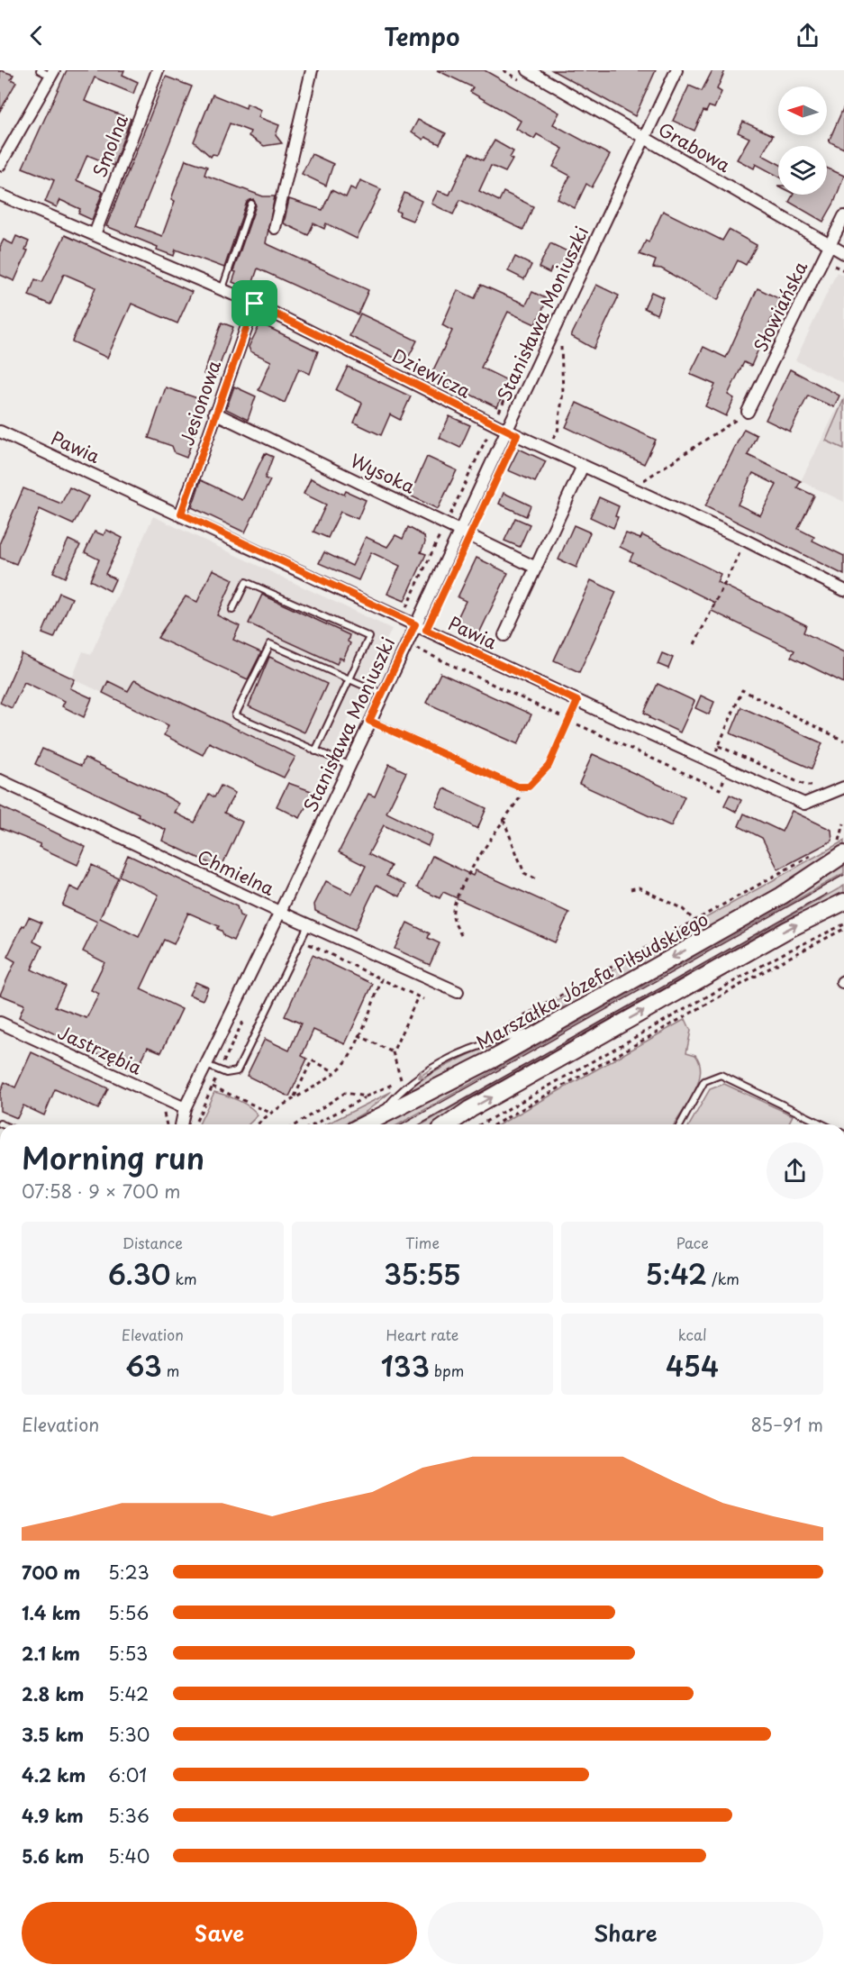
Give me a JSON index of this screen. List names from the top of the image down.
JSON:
{
  "streets": {
    "main road": ["Marszałka Józefa Piłsudskiego"],
    "street": [
      "Smolna",
      "Grabowa",
      "Słowiańska",
      "Stanisława Moniuszki",
      "Dziewicza",
      "Jesionowa",
      "Pawia",
      "Wysoka",
      "Chmielna",
      "Jastrzębia"
    ]
  },
  "crossings": [
    ["Smolna", "Dziewicza"],
    ["Grabowa", "Słowiańska"],
    ["Grabowa", "Stanisława Moniuszki"],
    ["Stanisława Moniuszki", "Dziewicza"],
    ["Stanisława Moniuszki", "Pawia"],
    ["Stanisława Moniuszki", "Wysoka"],
    ["Stanisława Moniuszki", "Chmielna"],
    ["Stanisława Moniuszki", "Jastrzębia"],
    ["Dziewicza", "Jesionowa"],
    ["Jesionowa", "Pawia"],
    ["Jesionowa", "Wysoka"]
  ],
  "north": "left",
  "page": {
    "header": "Tempo",
    "heading": ["Morning run", "07:58 · 9 × 700 m"],
    "stats": [
      ["Distance", "6.30 km"],
      ["Time", "35:55"],
      ["Pace", "5:42 /km"],
      ["Elevation", "63 m"],
      ["Heart rate", "133 bpm"],
      ["kcal", "454"]
    ],
    "chart": ["Elevation", "85–91 m"],
    "list": [
      {
        "name": "700 m",
        "note": "5:23"
      },
      {
        "name": "1.4 km",
        "note": "5:56"
      },
      {
        "name": "2.1 km",
        "note": "5:53"
      },
      {
        "name": "2.8 km",
        "note": "5:42"
      },
      {
        "name": "3.5 km",
        "note": "5:30"
      },
      {
        "name": "4.2 km",
        "note": "6:01"
      },
      {
        "name": "4.9 km",
        "note": "5:36"
      },
      {
        "name": "5.6 km",
        "note": "5:40"
      }
    ],
    "buttons": ["Save", "Share"]
  }
}
